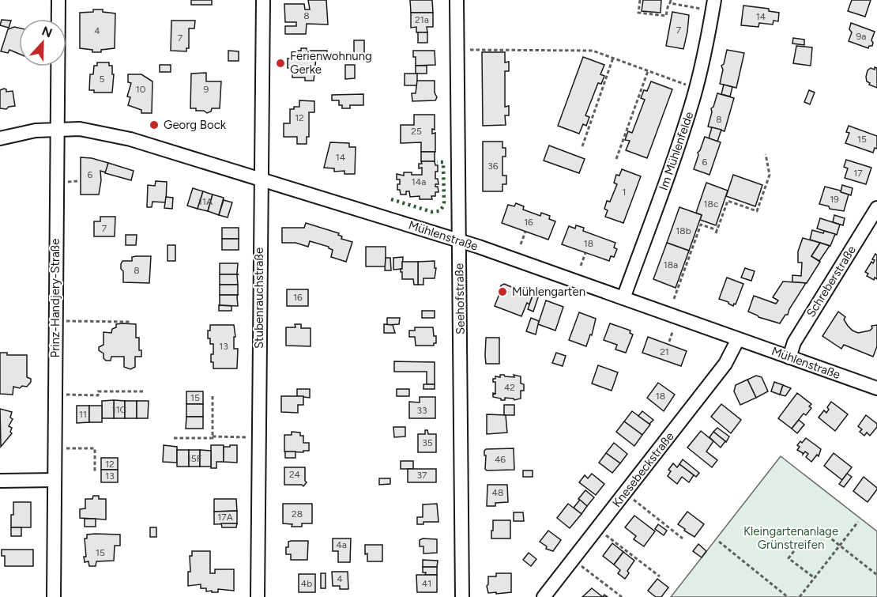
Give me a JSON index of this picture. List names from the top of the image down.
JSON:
{
  "streets": {
    "street": [
      "Im Mühlenfelde",
      "Mühlenstraße",
      "Schreberstraße",
      "Prinz-Handjery-Straße",
      "Stubenrauchstraße",
      "Seehofstraße",
      "Knesebeckstraße"
    ]
  },
  "crossings": [
    ["Im Mühlenfelde", "Mühlenstraße"],
    ["Mühlenstraße", "Schreberstraße"],
    ["Mühlenstraße", "Prinz-Handjery-Straße"],
    ["Mühlenstraße", "Stubenrauchstraße"],
    ["Mühlenstraße", "Seehofstraße"],
    ["Mühlenstraße", "Knesebeckstraße"]
  ],
  "parks": ["Kleingartenanlage Grünstreifen"],
  "places": ["Ferienwohnung Gerke", "Georg Bock", "Mühlengarten"],
  "house_numbers": [
    "8",
    "14",
    "21a",
    "7",
    "4",
    "9a",
    "7",
    "5",
    "10",
    "9",
    "12",
    "8",
    "25",
    "15",
    "14",
    "6",
    "36",
    "17",
    "6",
    "14a",
    "1",
    "19",
    "11A",
    "18c",
    "16",
    "7",
    "18b",
    "18",
    "18a",
    "8",
    "16",
    "13",
    "21",
    "42",
    "18",
    "15",
    "11C",
    "33",
    "11",
    "35",
    "15F",
    "46",
    "12",
    "24",
    "37",
    "13",
    "48",
    "28",
    "17A",
    "4a",
    "15",
    "4",
    "4b",
    "41"
  ],
  "north": "top"
}
